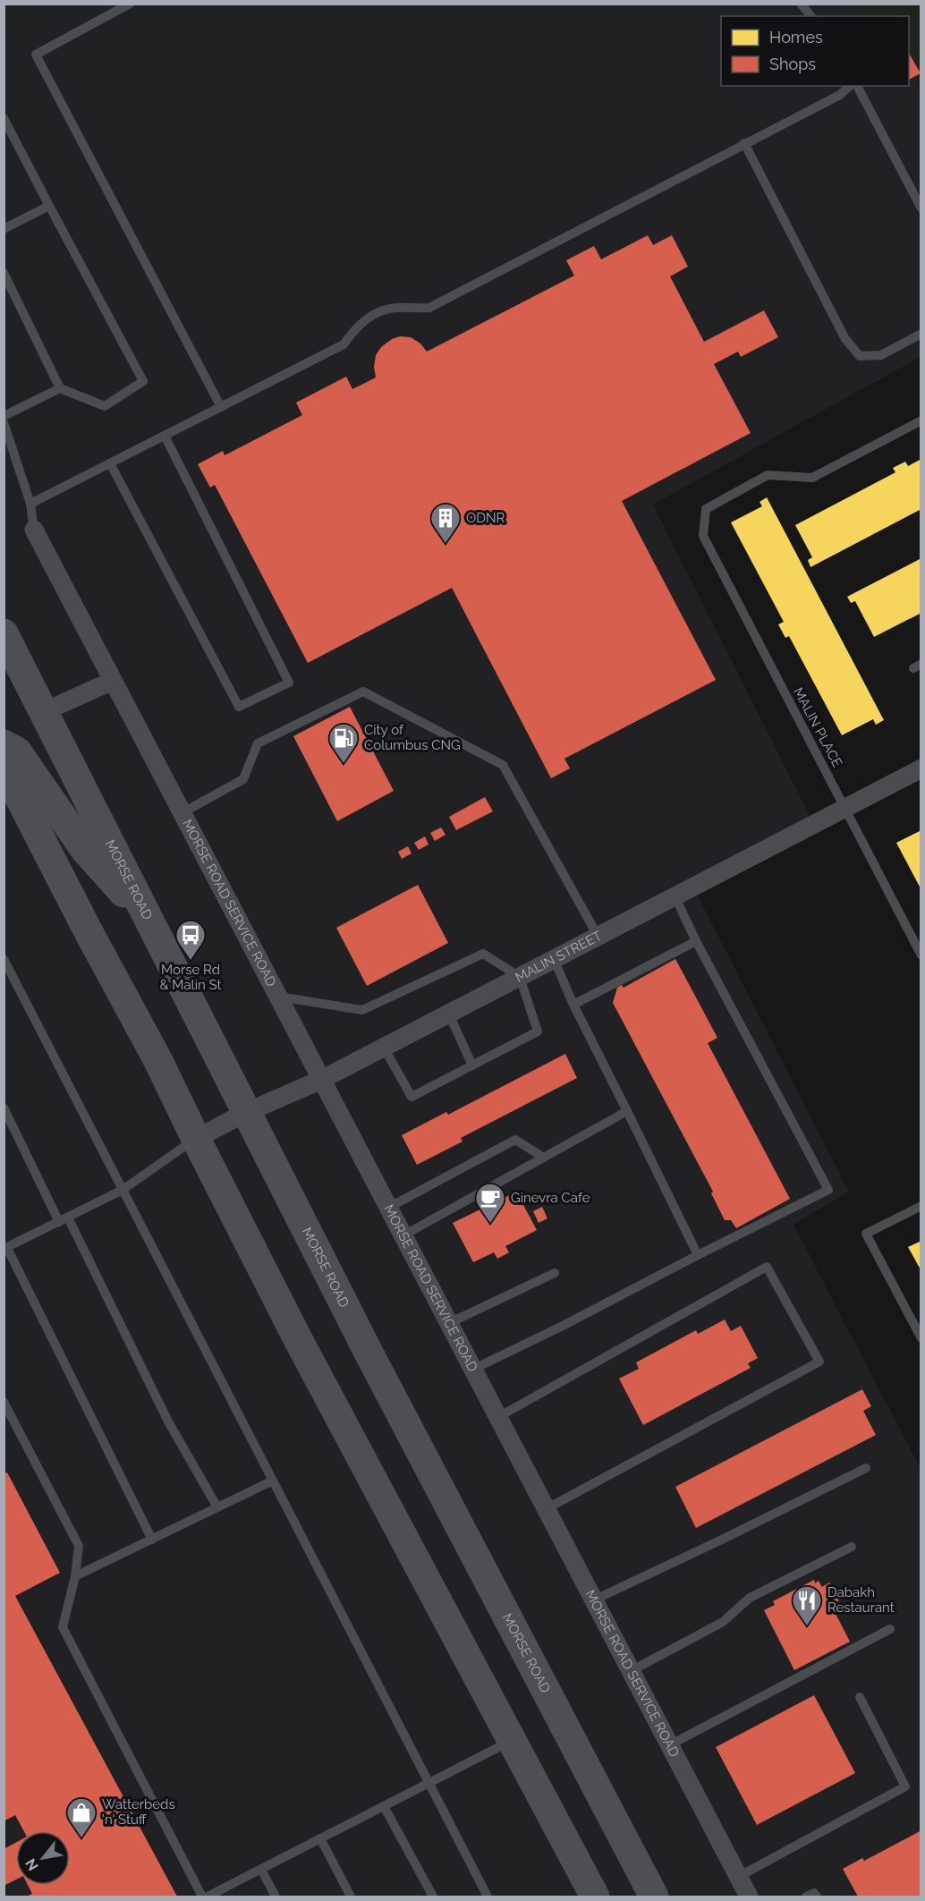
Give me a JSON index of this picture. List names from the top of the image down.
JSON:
{
  "streets": {
    "main road": ["MORSE ROAD"],
    "street": ["MORSE ROAD SERVICE ROAD", "MALIN STREET"],
    "lane": ["MALIN PLACE"]
  },
  "crossings": [
    ["MALIN PLACE", "MALIN STREET"],
    ["MORSE ROAD", "MALIN STREET"],
    ["MORSE ROAD SERVICE ROAD", "MALIN STREET"]
  ],
  "places": {
    "building": ["ODNR"],
    "fuel station": ["City of Columbus CNG"],
    "bus stop": ["Morse Rd & Malin St"],
    "cafe": ["Ginevra Cafe"],
    "restaurant": ["Dabakh Restaurant"],
    "shop": ["Watterbeds 'n' Stuff"]
  },
  "legend": ["Homes", "Shops"],
  "north": "bottom left"
}
